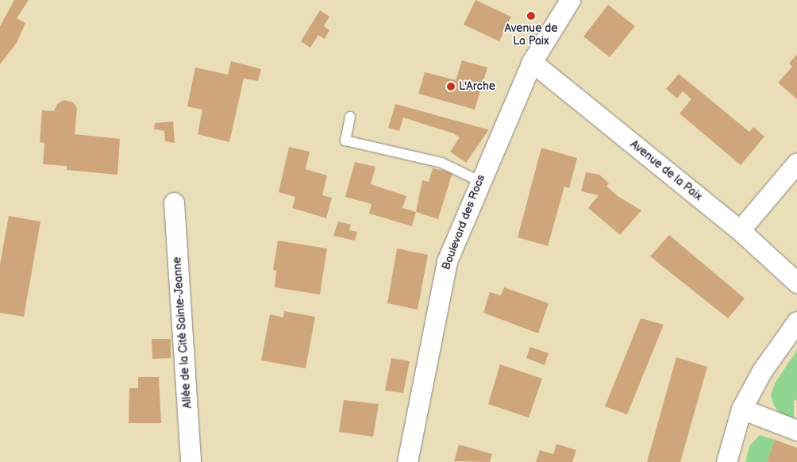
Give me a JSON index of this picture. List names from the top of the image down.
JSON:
{
  "streets": {
    "street": ["Avenue de la Paix", "Boulevard des Rocs", "Allée de la Cité Sainte-Jeanne"]
  },
  "crossings": [
    ["Avenue de la Paix", "Boulevard des Rocs"]
  ],
  "places": ["Avenue de La Paix", "L'Arche"]
}
